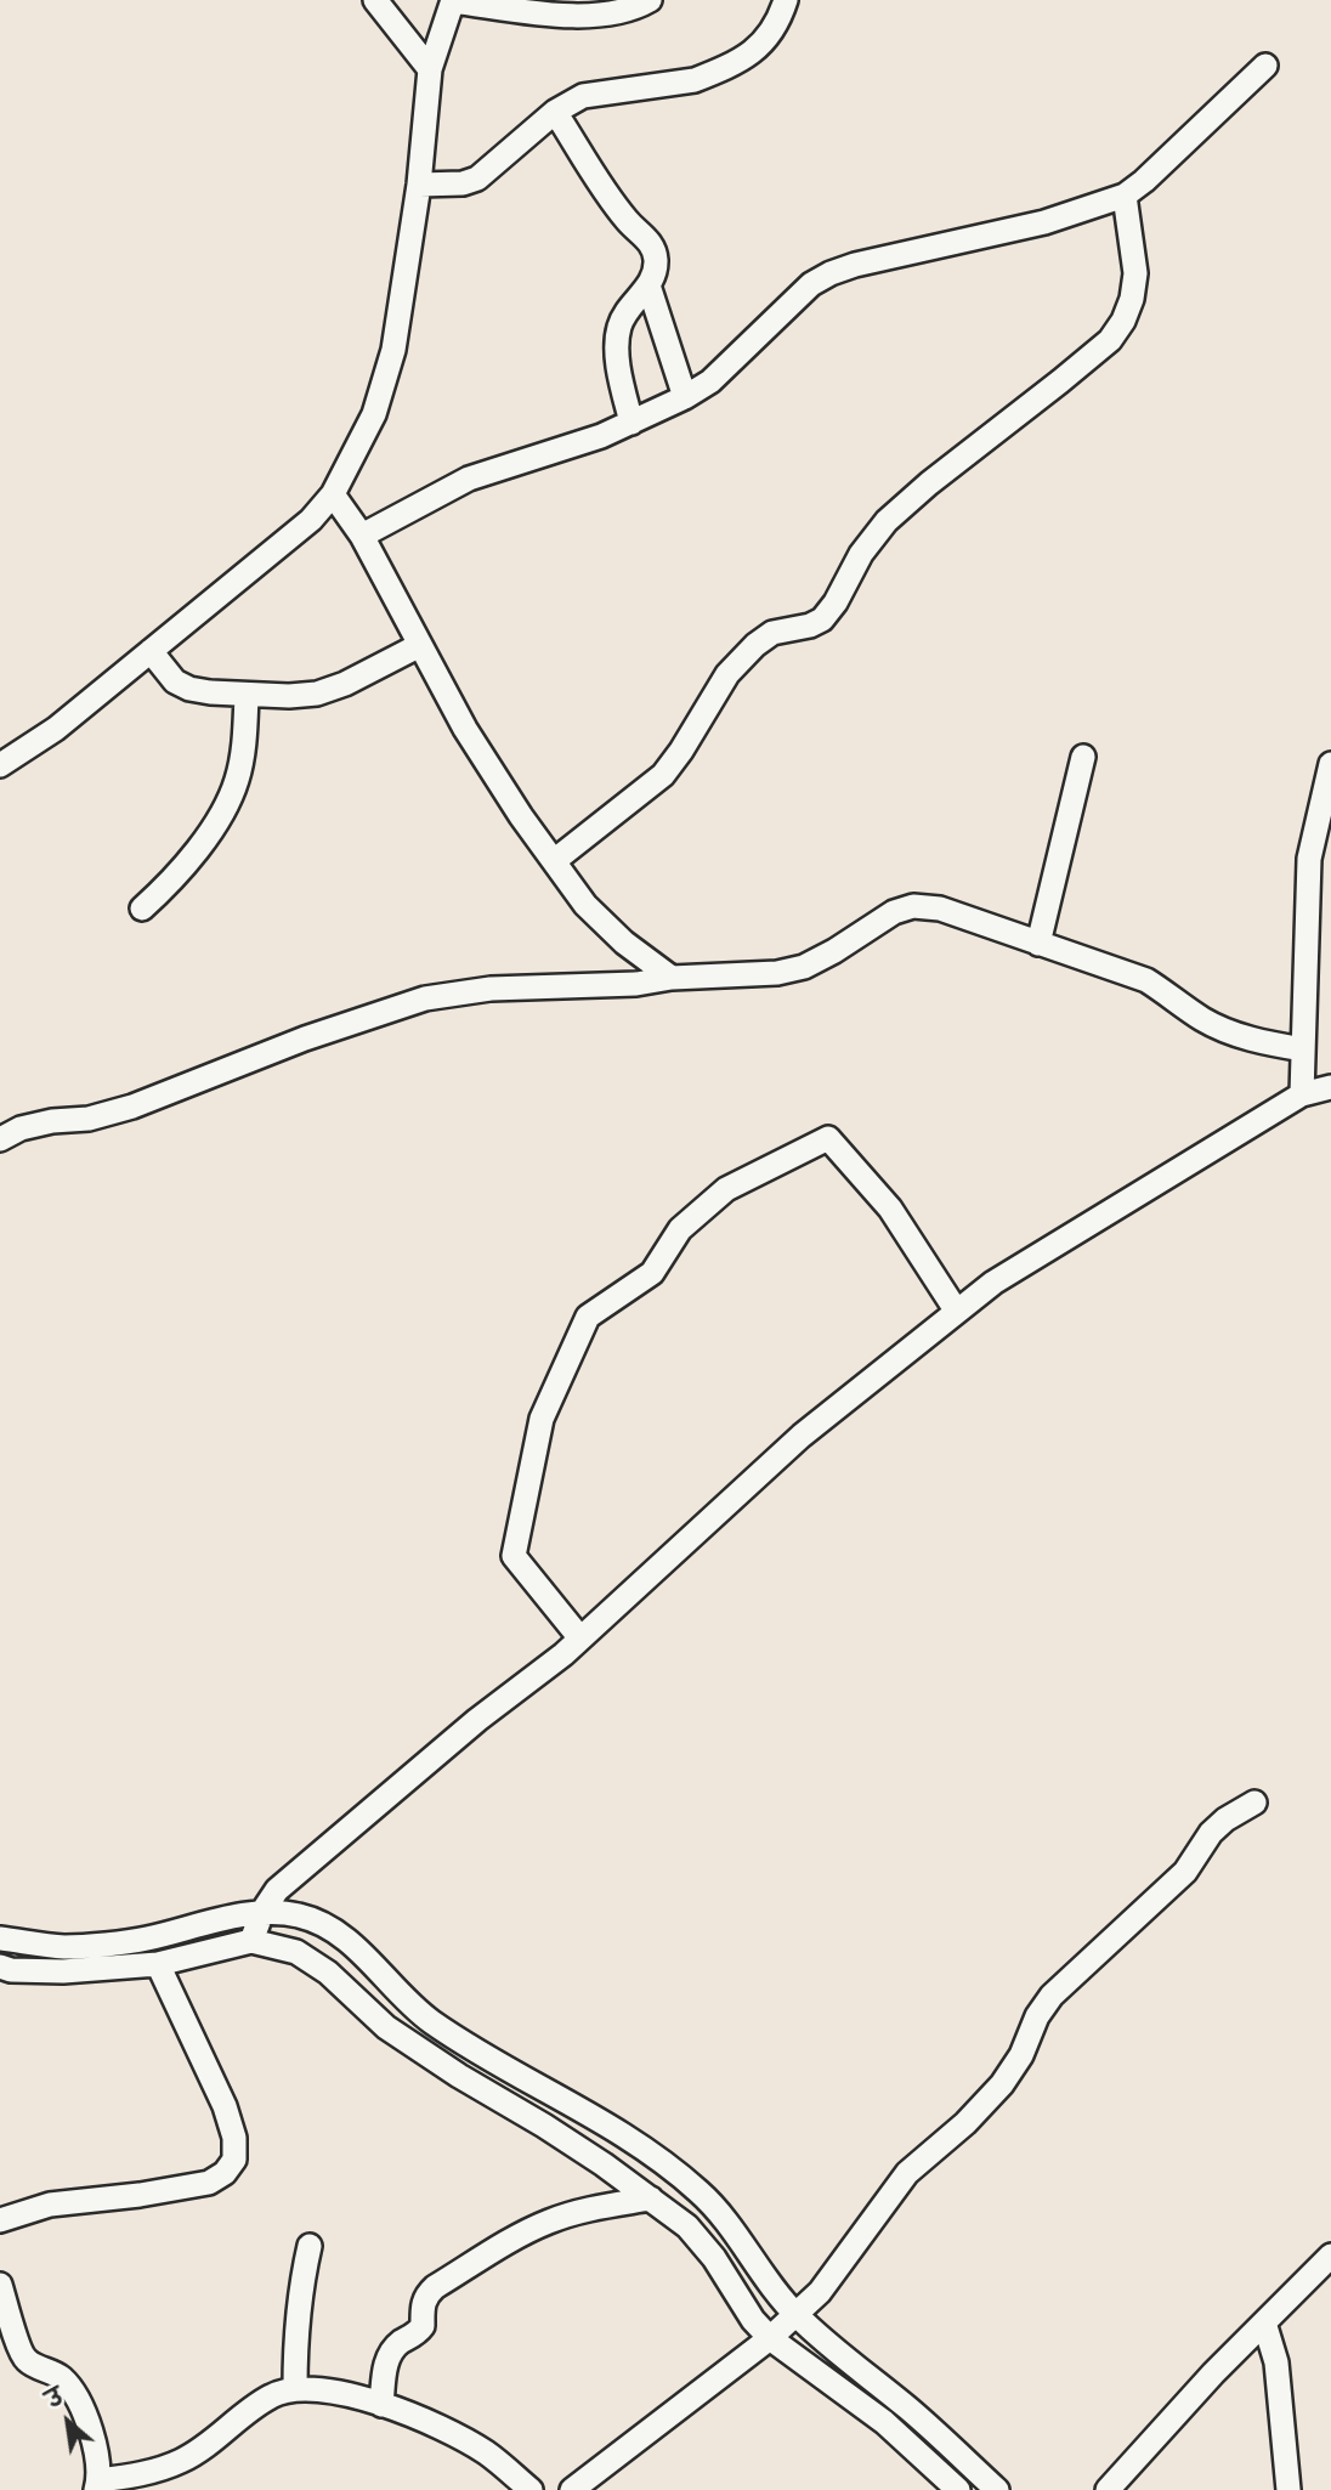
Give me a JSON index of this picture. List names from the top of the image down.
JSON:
{
  "north": "top left"
}
